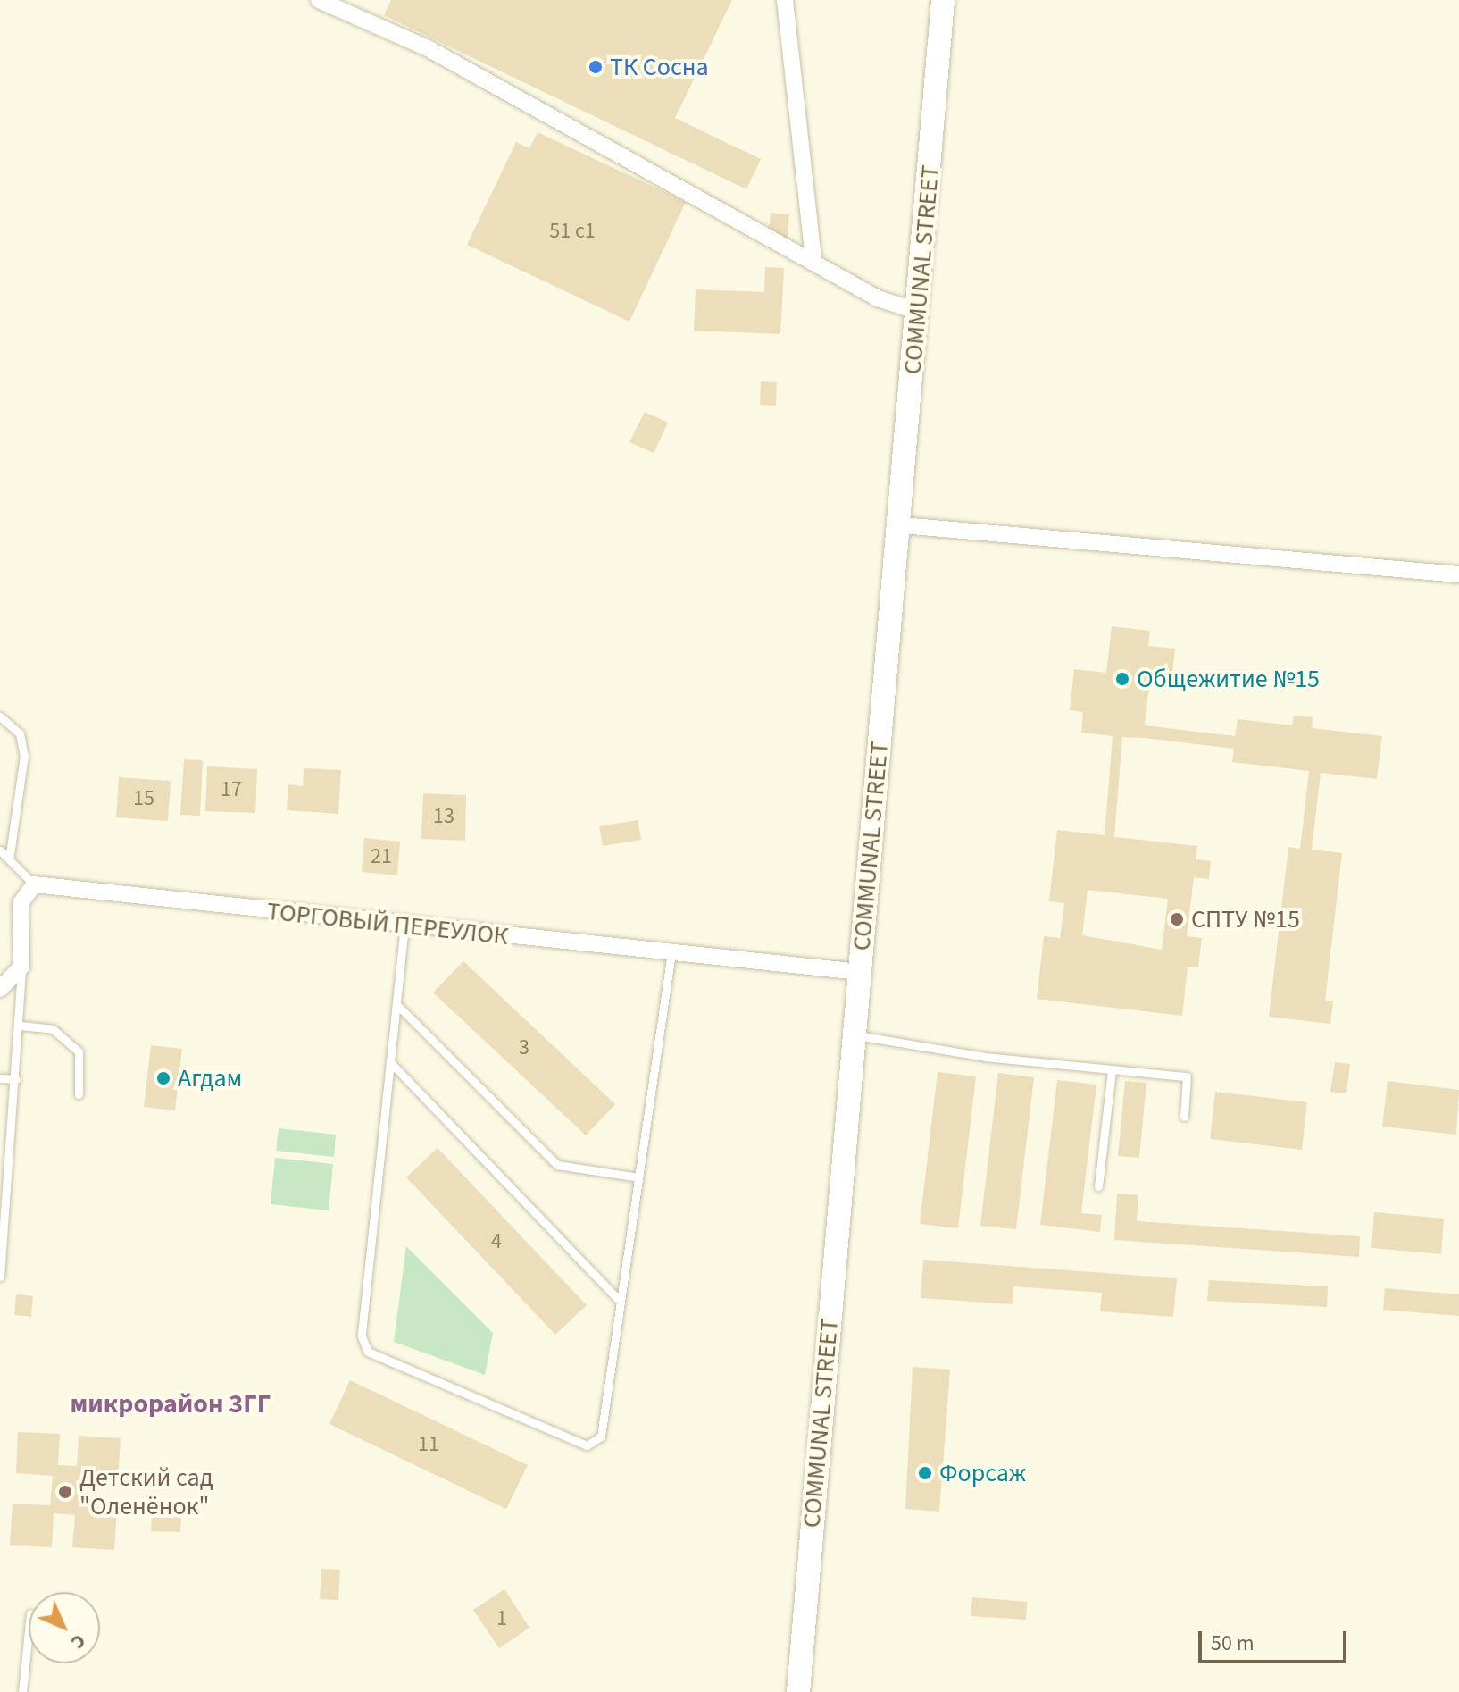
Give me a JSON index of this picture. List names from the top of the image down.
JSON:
{
  "streets": {
    "main road": ["COMMUNAL STREET"],
    "street": ["ТОРГОВЫЙ ПЕРЕУЛОК"]
  },
  "crossings": [
    ["COMMUNAL STREET", "ТОРГОВЫЙ ПЕРЕУЛОК"]
  ],
  "districts": ["микрорайон 3ГГ"],
  "places": [
    "ТК Сосна",
    "Общежитие №15",
    "СПТУ №15",
    "Агдам",
    "Форсаж",
    "Детский сад \"Оленёнок\""
  ],
  "house_numbers": [
    "51 с1",
    "17",
    "15",
    "13",
    "21",
    "3",
    "4",
    "11",
    "1"
  ],
  "scale_bar": "50 m",
  "north": "bottom right"
}
